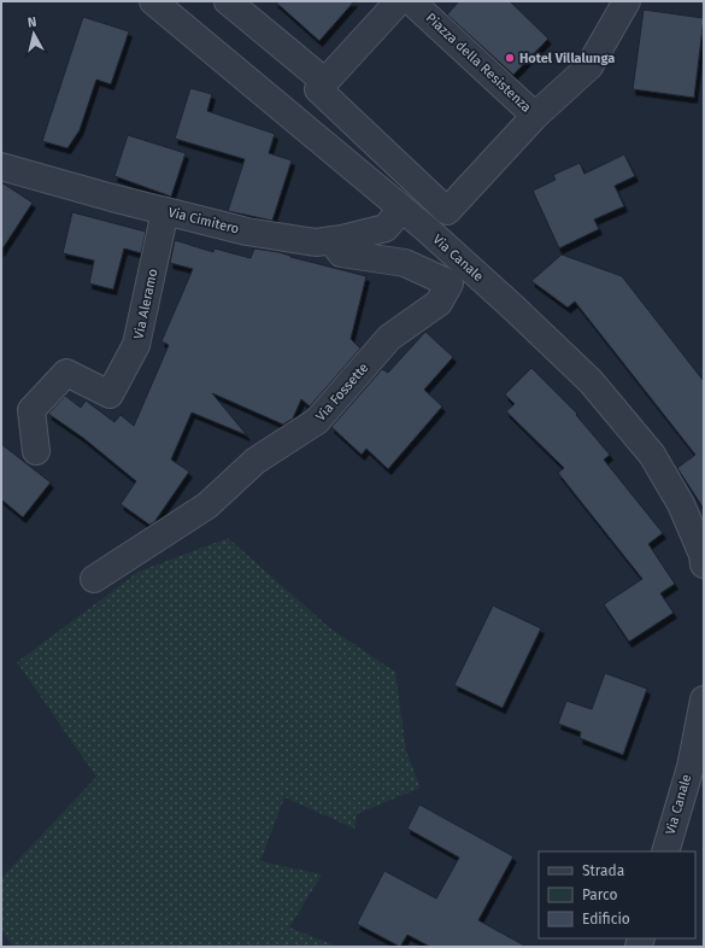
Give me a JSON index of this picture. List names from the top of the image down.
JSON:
{
  "streets": {
    "street": [
      "Piazza della Resistenza",
      "Via Cimitero",
      "Via Canale",
      "Via Aleramo",
      "Via Fossette"
    ]
  },
  "crossings": [
    ["Piazza della Resistenza", "Via Canale"],
    ["Via Cimitero", "Via Canale"],
    ["Via Cimitero", "Via Aleramo"],
    ["Via Cimitero", "Via Fossette"]
  ],
  "places": ["Hotel Villalunga"],
  "legend": ["Strada", "Parco", "Edificio"],
  "north": "top"
}
